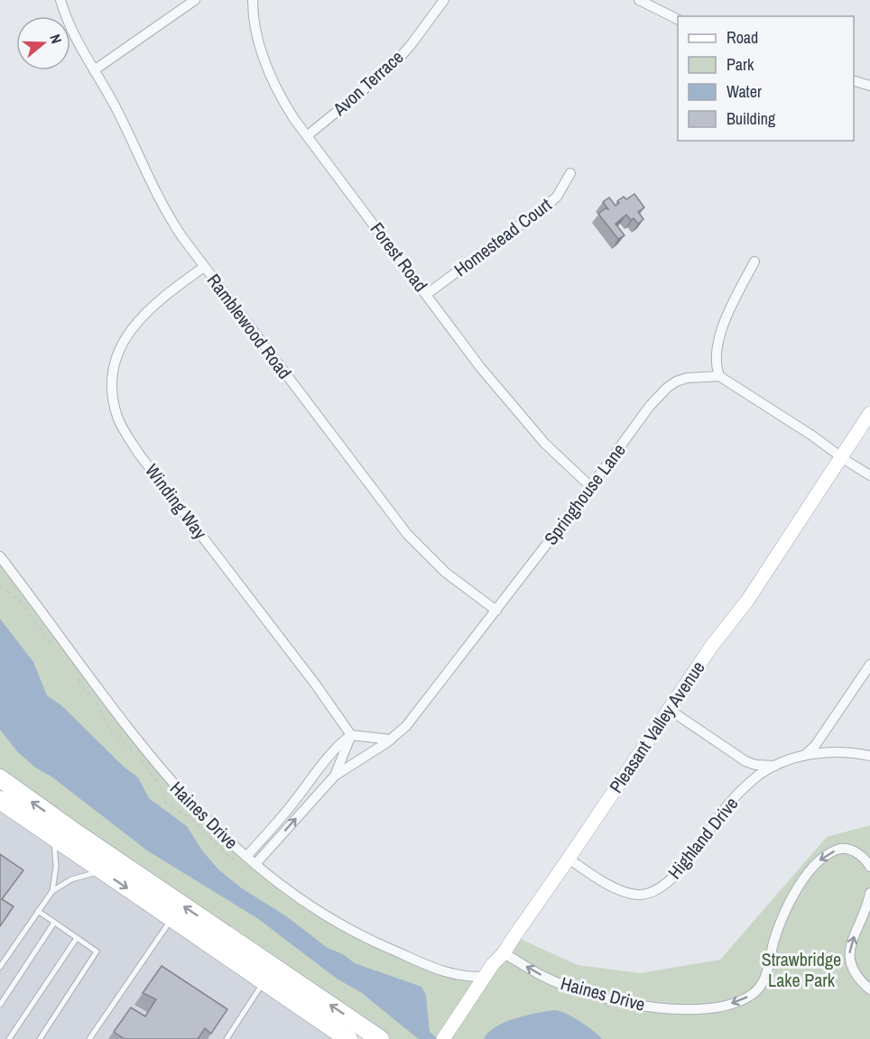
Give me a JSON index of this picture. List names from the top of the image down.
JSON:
{
  "streets": {
    "street": [
      "Avon Terrace",
      "Homestead Court",
      "Forest Road",
      "Ramblewood Road",
      "Springhouse Lane",
      "Winding Way",
      "Pleasant Valley Avenue",
      "Haines Drive",
      "Highland Drive"
    ]
  },
  "crossings": [
    ["Avon Terrace", "Forest Road"],
    ["Homestead Court", "Forest Road"],
    ["Forest Road", "Springhouse Lane"],
    ["Ramblewood Road", "Springhouse Lane"],
    ["Ramblewood Road", "Winding Way"],
    ["Springhouse Lane", "Winding Way"],
    ["Springhouse Lane", "Haines Drive"],
    ["Pleasant Valley Avenue", "Haines Drive"],
    ["Pleasant Valley Avenue", "Highland Drive"]
  ],
  "parks": ["Strawbridge Lake Park"],
  "legend": [
    "Road",
    "Park",
    "Water",
    "Building"
  ],
  "north": "right"
}
